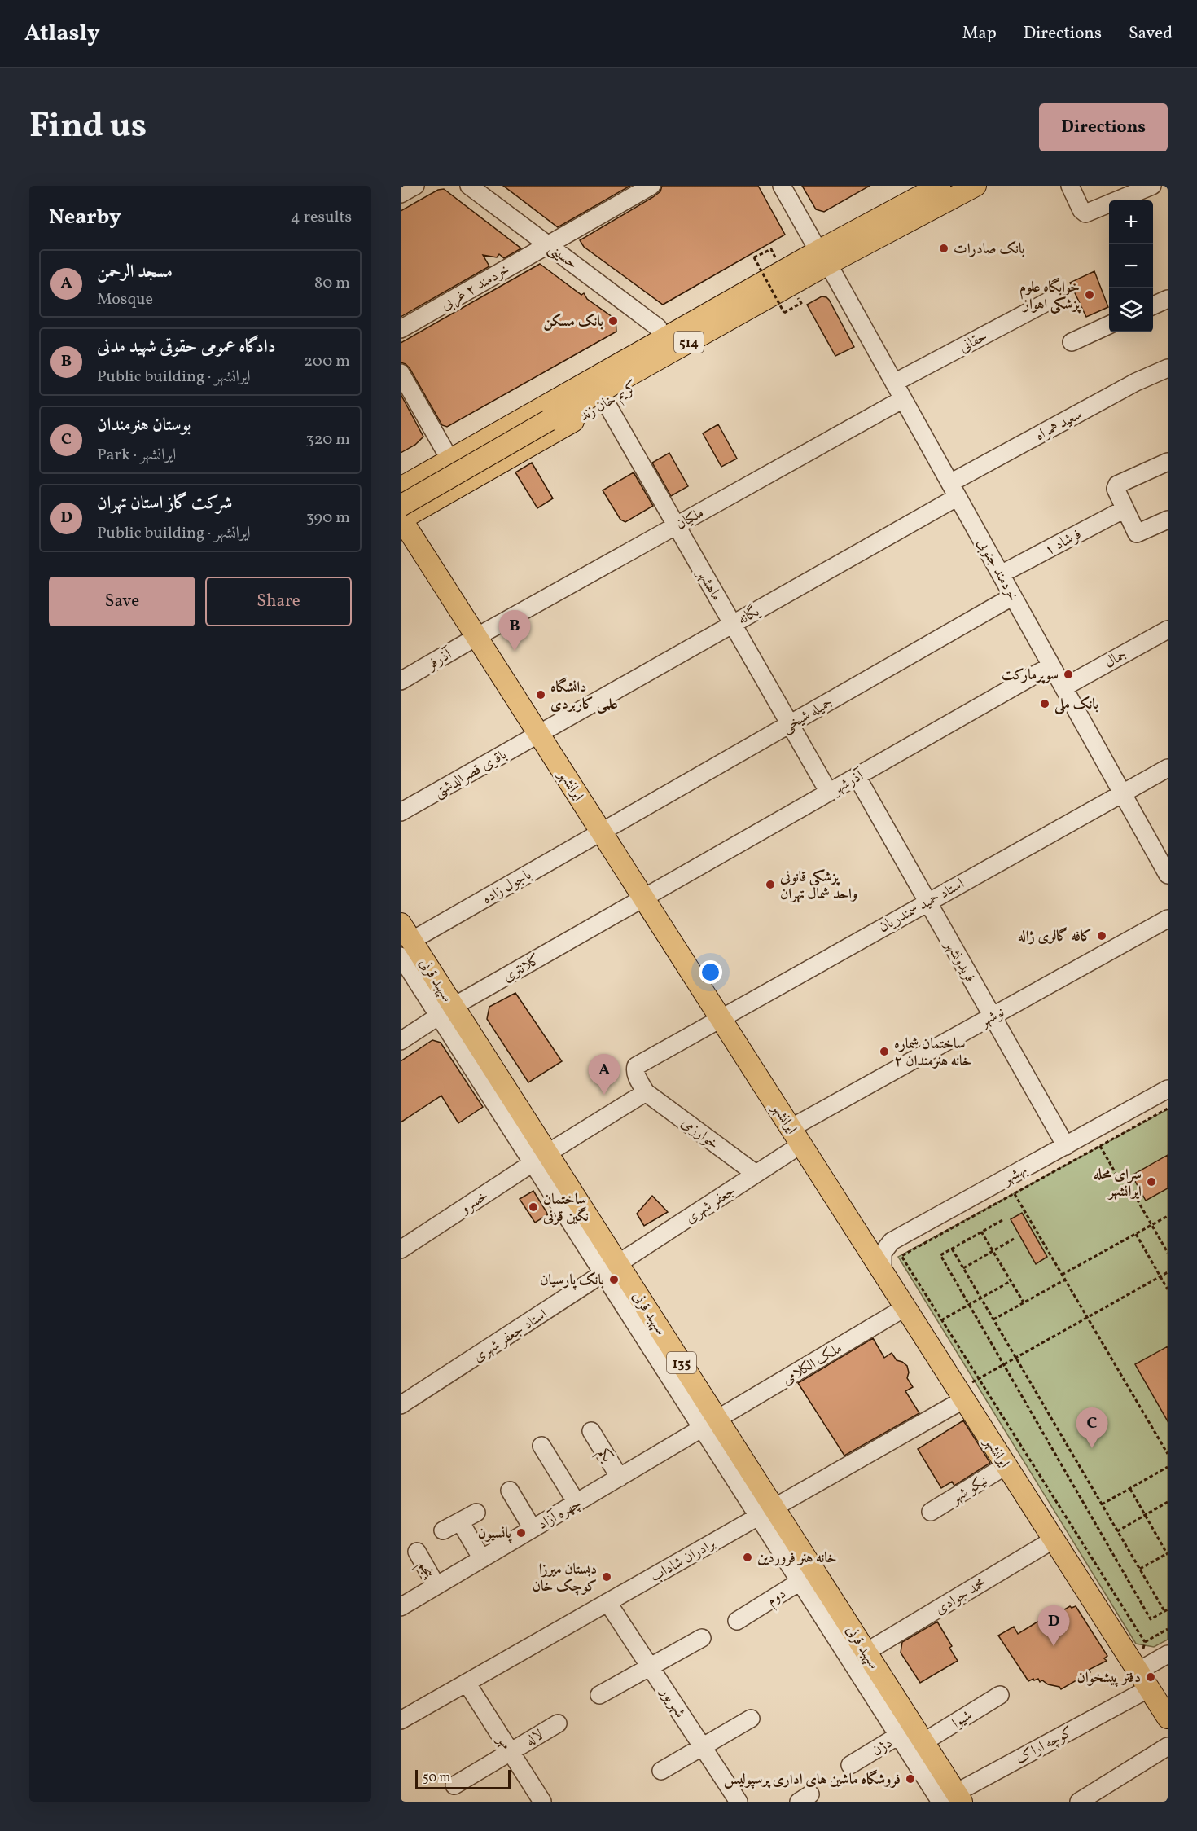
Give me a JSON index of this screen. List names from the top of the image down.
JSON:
{
  "streets": {
    "main road": [
      "514",
      "کریم خان زند",
      "ایرانشهر",
      "سپهبد قرنی",
      "135"
    ],
    "street": [
      "حسینی",
      "خردمند ۲ غربی",
      "حقانی",
      "سعید همراه",
      "ملکیان",
      "فرشاد ۱",
      "خردمند جنوبی",
      "ماهشهر",
      "یگانه",
      "جمال",
      "آذرفر",
      "جمیله شیخی",
      "باقری قصرالدشتی",
      "آذرشهر",
      "باجول زاده",
      "استاد حمید سمندریان",
      "فریدونشهر",
      "کلانتری",
      "نوشهر",
      "خوارزمی",
      "بهشهر",
      "خسرو",
      "جعفر شهری",
      "استاد جعفر شهری",
      "ملک الکلامی",
      "یکم",
      "نیکو شهر",
      "چهره آزاد",
      "برادران شاداب",
      "پنجم",
      "محمد جوادی",
      "دوم",
      "شهریور",
      "شیوا",
      "لاله",
      "مهر",
      "کوچه اراک",
      "دژن"
    ]
  },
  "crossings": [
    ["حسینی", "خردمند ۲ غربی"],
    ["حسینی", "کریم خان زند"],
    ["حقانی", "خردمند جنوبی"],
    ["کریم خان زند", "خردمند جنوبی"],
    ["کریم خان زند", "ماهشهر"],
    ["کریم خان زند", "ایرانشهر"],
    ["سعید همراه", "خردمند جنوبی"],
    ["سعید همراه", "یگانه"],
    ["ملکیان", "خردمند جنوبی"],
    ["ملکیان", "ماهشهر"],
    ["ملکیان", "آذرفر"],
    ["ملکیان", "ایرانشهر"],
    ["فرشاد ۱", "خردمند جنوبی"],
    ["خردمند جنوبی", "یگانه"],
    ["خردمند جنوبی", "جمال"],
    ["خردمند جنوبی", "جمیله شیخی"],
    ["خردمند جنوبی", "آذرشهر"],
    ["خردمند جنوبی", "استاد حمید سمندریان"],
    ["ماهشهر", "یگانه"],
    ["ماهشهر", "جمیله شیخی"],
    ["ماهشهر", "آذرشهر"],
    ["یگانه", "باقری قصرالدشتی"],
    ["یگانه", "ایرانشهر"],
    ["آذرفر", "ایرانشهر"],
    ["جمیله شیخی", "ایرانشهر"],
    ["جمیله شیخی", "باجول زاده"],
    ["باقری قصرالدشتی", "ایرانشهر"],
    ["آذرشهر", "ایرانشهر"],
    ["آذرشهر", "فریدونشهر"],
    ["آذرشهر", "کلانتری"],
    ["ایرانشهر", "باجول زاده"],
    ["ایرانشهر", "استاد حمید سمندریان"],
    ["ایرانشهر", "کلانتری"],
    ["ایرانشهر", "نوشهر"],
    ["ایرانشهر", "بهشهر"],
    ["ایرانشهر", "جعفر شهری"],
    ["ایرانشهر", "ملک الکلامی"],
    ["ایرانشهر", "نیکو شهر"],
    ["ایرانشهر", "برادران شاداب"],
    ["ایرانشهر", "محمد جوادی"],
    ["ایرانشهر", "کوچه اراک"],
    ["باجول زاده", "سپهبد قرنی"],
    ["استاد حمید سمندریان", "فریدونشهر"],
    ["استاد حمید سمندریان", "خوارزمی"],
    ["استاد حمید سمندریان", "خسرو"],
    ["فریدونشهر", "نوشهر"],
    ["فریدونشهر", "بهشهر"],
    ["کلانتری", "سپهبد قرنی"],
    ["سپهبد قرنی", "خسرو"],
    ["سپهبد قرنی", "جعفر شهری"],
    ["سپهبد قرنی", "استاد جعفر شهری"],
    ["سپهبد قرنی", "ملک الکلامی"],
    ["سپهبد قرنی", "چهره آزاد"],
    ["سپهبد قرنی", "برادران شاداب"],
    ["سپهبد قرنی", "محمد جوادی"],
    ["سپهبد قرنی", "دوم"],
    ["سپهبد قرنی", "شیوا"],
    ["سپهبد قرنی", "کوچه اراک"],
    ["سپهبد قرنی", "دژن"],
    ["نوشهر", "جعفر شهری"],
    ["خوارزمی", "خسرو"],
    ["خوارزمی", "جعفر شهری"],
    ["جعفر شهری", "استاد جعفر شهری"],
    ["ملک الکلامی", "چهره آزاد"],
    ["یکم", "چهره آزاد"],
    ["چهره آزاد", "پنجم"],
    ["برادران شاداب", "شهریور"],
    ["برادران شاداب", "مهر"],
    ["شیوا", "دژن"],
    ["لاله", "مهر"]
  ],
  "places": [
    "بانک صادرات",
    "خوابگاه علوم پزشکی اهواز",
    "بانک مسکن",
    "سوپرمارکت",
    "دانشگاه علمی کاربردی",
    "بانک ملی",
    "پزشکی قانونی واحد شمال تهران",
    "کافه گالری ژاله",
    "ساختمان شماره ۲ خانه هنرمندان",
    "سرای محله ایرانشهر",
    "ساختمان نگین قرنی",
    "بانک پارسیان",
    "پانسیون",
    "خانه هنر فروردین",
    "دبستان میرزا کوچک خان",
    "دفتر پیشخوان",
    "فروشگاه ماشین های اداری پرسپولیس"
  ],
  "scale_bar": "50 m",
  "page": {
    "header": "Atlasly",
    "nav": ["Map", "Directions", "Saved"],
    "title": "Find us",
    "buttons": [
      "Directions",
      ["Save", "Share"]
    ],
    "heading": ["Nearby", "4 results"],
    "map_buttons": ["+", "−"],
    "list": [
      {
        "mark": "A",
        "name": "مسجد الرحمن",
        "note": "Mosque",
        "value": "80 m"
      },
      {
        "mark": "B",
        "name": "دادگاه عمومی حقوقی شهید مدنی",
        "note": "Public building · ایرانشهر",
        "value": "200 m"
      },
      {
        "mark": "C",
        "name": "بوستان هنرمندان",
        "note": "Park · ایرانشهر",
        "value": "320 m"
      },
      {
        "mark": "D",
        "name": "شرکت گاز استان تهران",
        "note": "Public building · ایرانشهر",
        "value": "390 m"
      }
    ],
    "pins": [
      "B",
      "A",
      "C",
      "D"
    ],
    "scale": "50 m"
  }
}
